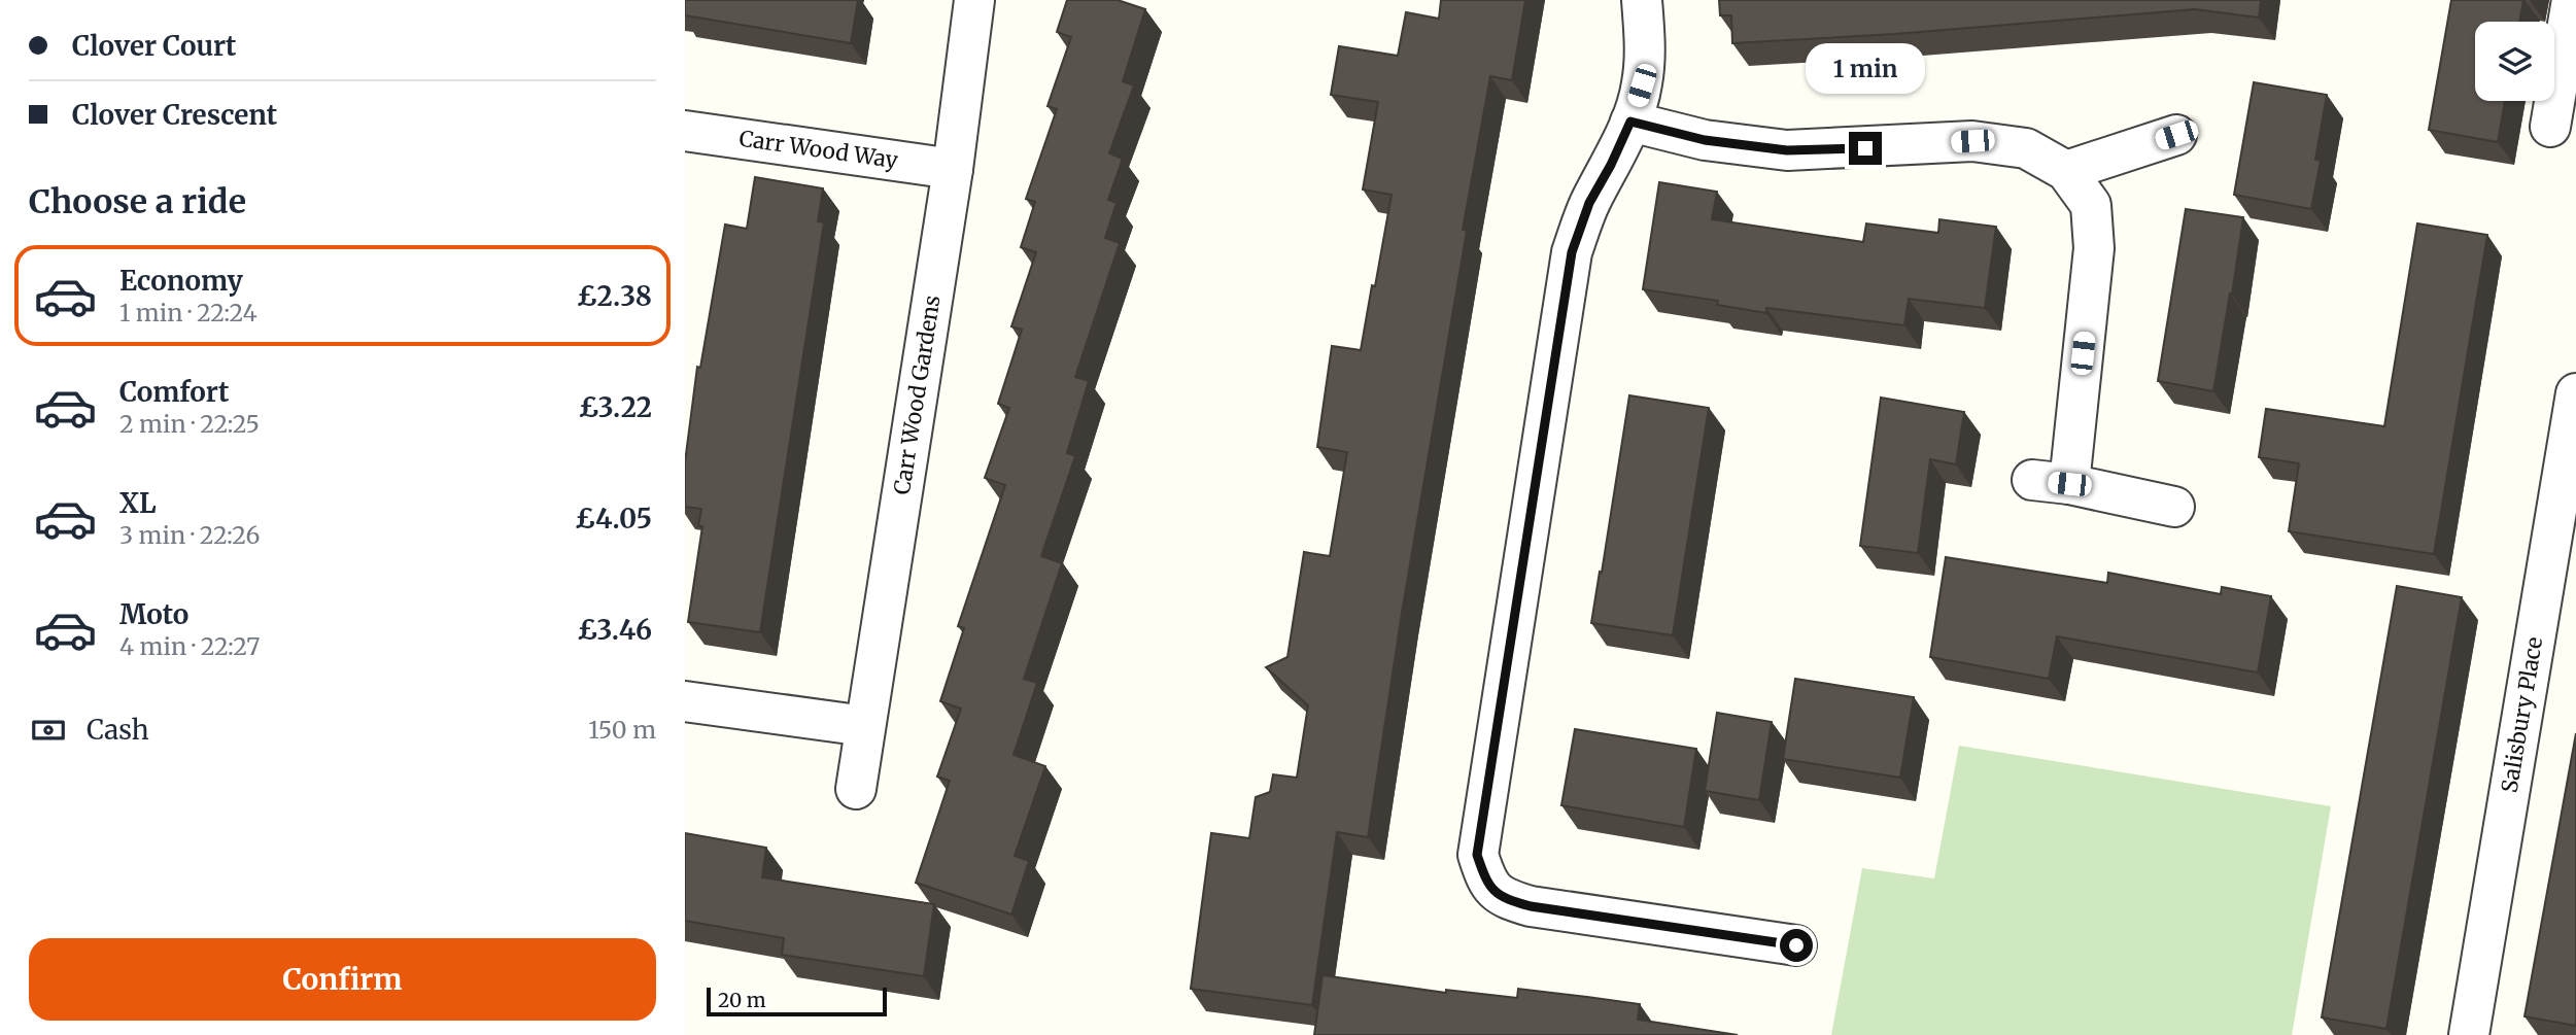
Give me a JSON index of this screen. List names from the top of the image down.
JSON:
{
  "streets": {
    "street": ["Carr Wood Way", "Carr Wood Gardens", "Salisbury Place"]
  },
  "crossings": [
    ["Carr Wood Way", "Carr Wood Gardens"]
  ],
  "scale_bar": "20 m",
  "page": {
    "banner": ["Clover Court", "Clover Crescent"],
    "bubble": "1 min",
    "heading": "Choose a ride",
    "list": [
      {
        "name": "Economy",
        "note": "1 min · 22:24",
        "value": "£2.38"
      },
      {
        "name": "Comfort",
        "note": "2 min · 22:25",
        "value": "£3.22"
      },
      {
        "name": "XL",
        "note": "3 min · 22:26",
        "value": "£4.05"
      },
      {
        "name": "Moto",
        "note": "4 min · 22:27",
        "value": "£3.46"
      }
    ],
    "pay": ["Cash", "150 m"],
    "buttons": "Confirm",
    "scale": "20 m"
  }
}
